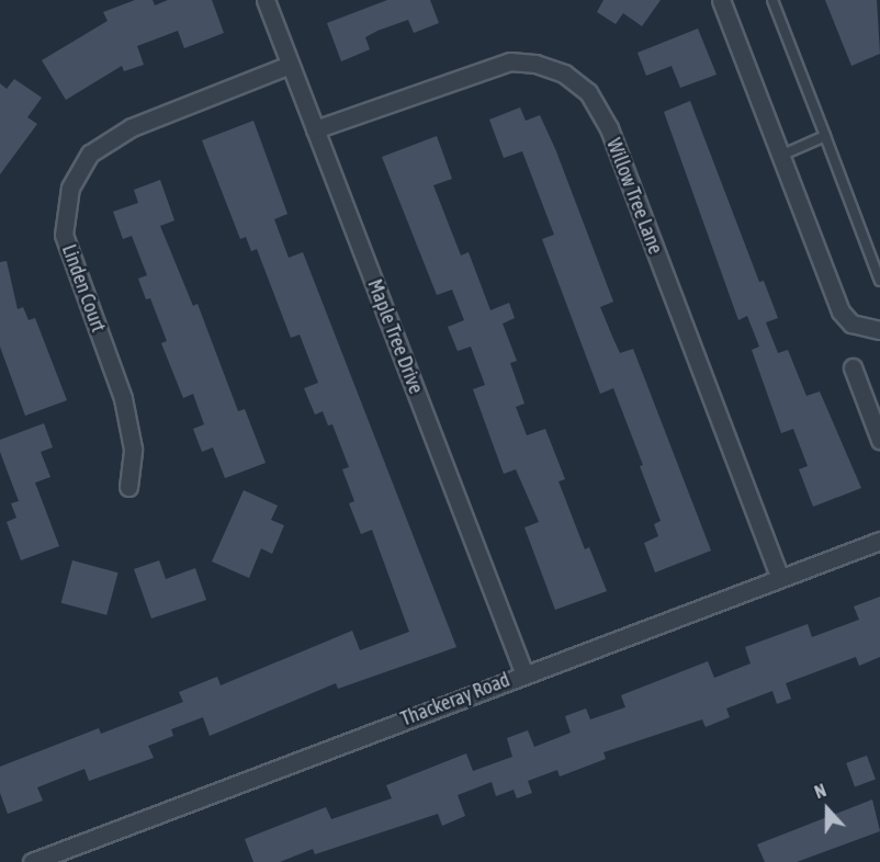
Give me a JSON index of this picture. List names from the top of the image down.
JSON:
{
  "streets": {
    "street": [
      "Willow Tree Lane",
      "Linden Court",
      "Maple Tree Drive",
      "Thackeray Road"
    ]
  },
  "crossings": [
    ["Willow Tree Lane", "Maple Tree Drive"],
    ["Willow Tree Lane", "Thackeray Road"],
    ["Linden Court", "Maple Tree Drive"],
    ["Maple Tree Drive", "Thackeray Road"]
  ],
  "north": "top"
}
